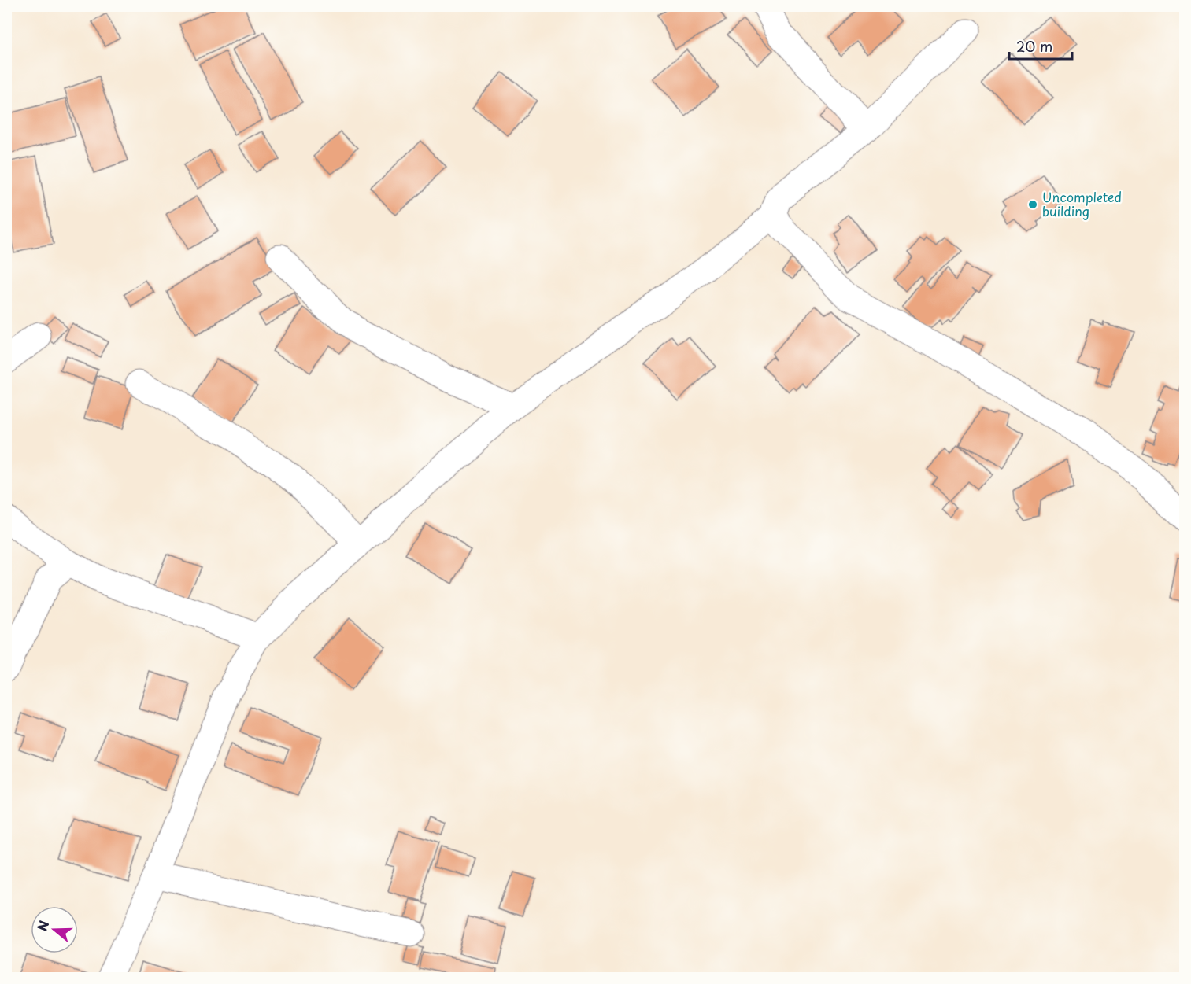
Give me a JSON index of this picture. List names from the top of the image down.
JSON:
{
  "places": ["Uncompleted building"],
  "scale_bar": "20 m",
  "north": "left"
}
